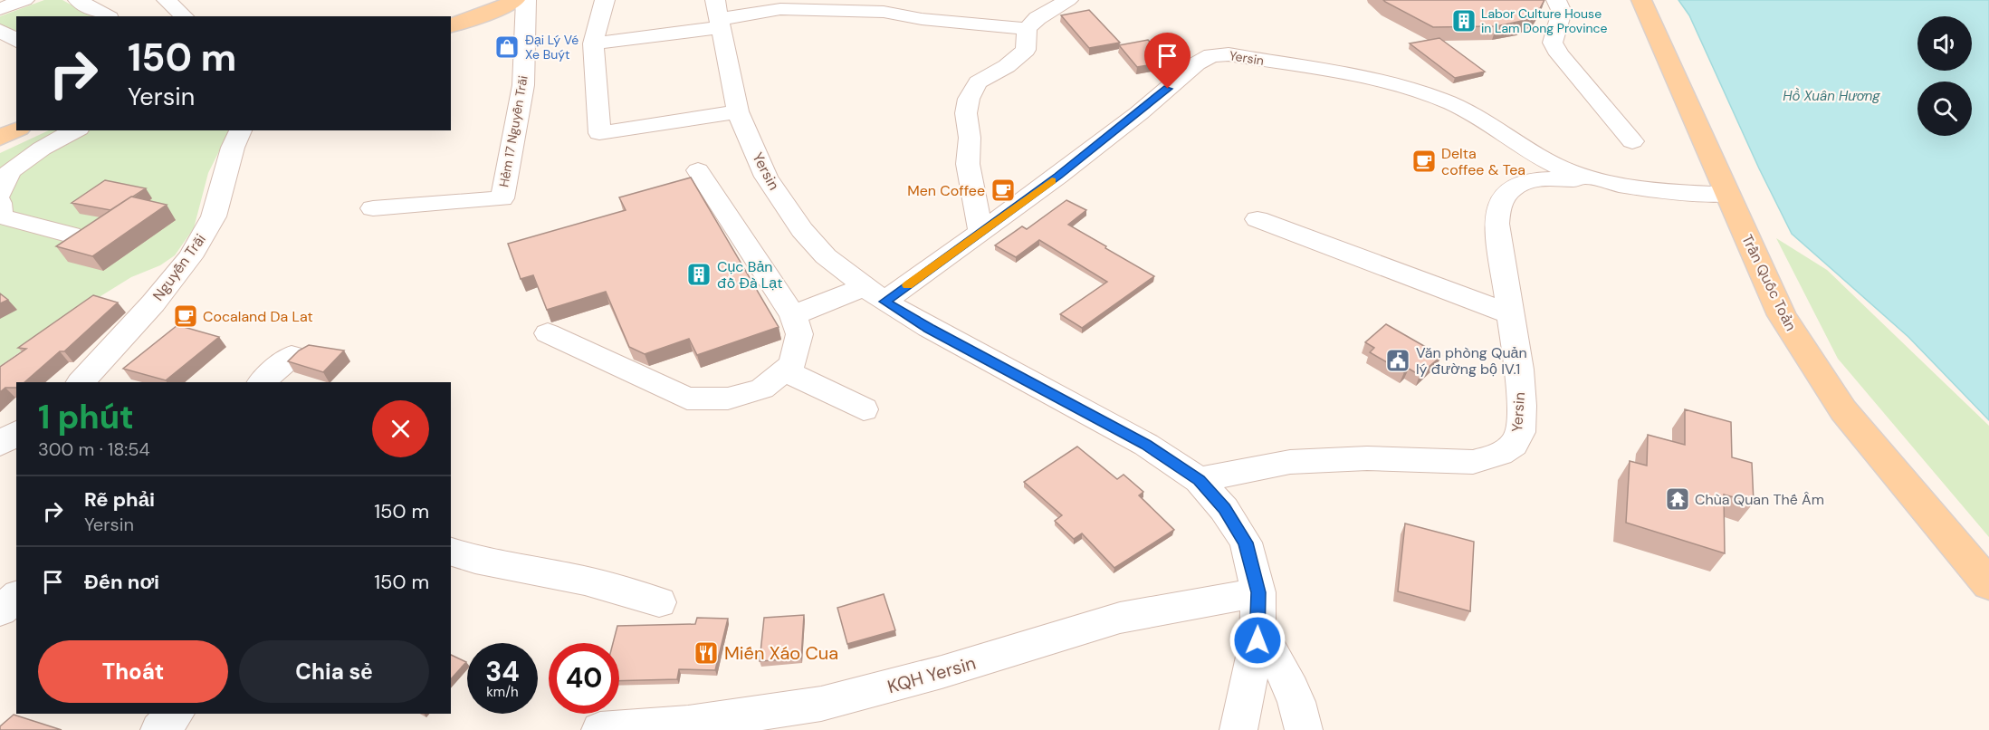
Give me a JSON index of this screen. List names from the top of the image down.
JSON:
{
  "streets": {
    "main road": ["Trần Quốc Toản"],
    "street": [
      "Yersin",
      "Hẻm 17 Nguyễn Trãi",
      "Nguyễn Trãi",
      "KQH Yersin"
    ]
  },
  "crossings": [
    ["Yersin", "Trần Quốc Toản"],
    ["Yersin", "KQH Yersin"]
  ],
  "water": ["Hồ Xuân Hương"],
  "places": {
    "building": ["Labor Culture House in Lam Dong Province", "Cục Bản đồ Đà Lạt"],
    "shop": ["Đại Lý Vé Xe Buýt"],
    "cafe": ["Delta coffee & Tea", "Men Coffee", "Cocaland Da Lat"],
    "public building": ["Văn phòng Quản lý đường bộ IV.1"],
    "temple": ["Chùa Quan Thế Âm"],
    "restaurant": ["Miến Xáo Cua"]
  },
  "page": {
    "turn": ["150 m", "Yersin"],
    "heading": ["1 phút", "300 m · 18:54"],
    "list": [
      {
        "name": "Rẽ phải",
        "note": "Yersin",
        "value": "150 m"
      },
      {
        "name": "Đến nơi",
        "value": "150 m"
      }
    ],
    "buttons": ["Thoát", "Chia sẻ"],
    "speed": "34 km/h",
    "limit": "40"
  }
}
